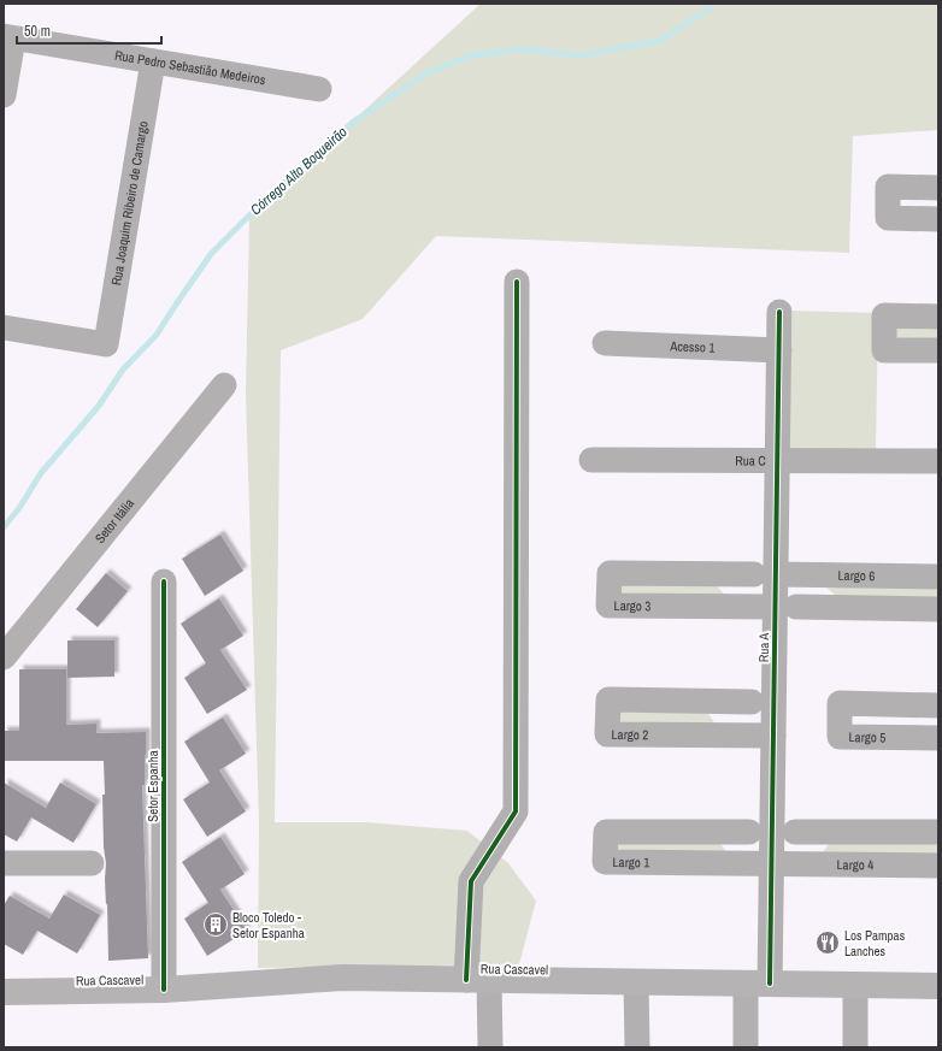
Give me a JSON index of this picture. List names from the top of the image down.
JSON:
{
  "streets": {
    "main road": ["Rua Cascavel"],
    "street": [
      "Rua Pedro Sebastião Medeiros",
      "Rua Joaquim Ribeiro de Camargo",
      "Acesso 1",
      "Rua C",
      "Setor Itália",
      "Largo 6",
      "Largo 3",
      "Rua A",
      "Largo 2",
      "Largo 5",
      "Setor Espanha",
      "Largo 1",
      "Largo 4"
    ]
  },
  "crossings": [
    ["Rua Pedro Sebastião Medeiros", "Rua Joaquim Ribeiro de Camargo"],
    ["Acesso 1", "Rua A"],
    ["Rua C", "Rua A"],
    ["Largo 6", "Largo 3"],
    ["Largo 6", "Rua A"],
    ["Largo 3", "Rua A"],
    ["Rua A", "Largo 2"],
    ["Rua A", "Largo 1"],
    ["Rua A", "Largo 4"],
    ["Rua A", "Rua Cascavel"],
    ["Setor Espanha", "Rua Cascavel"],
    ["Largo 1", "Largo 4"]
  ],
  "water": ["Córrego Alto Boqueirão"],
  "places": {
    "building": ["Bloco Toledo - Setor Espanha"],
    "restaurant": ["Los Pampas Lanches"]
  },
  "scale_bar": "50 m"
}
